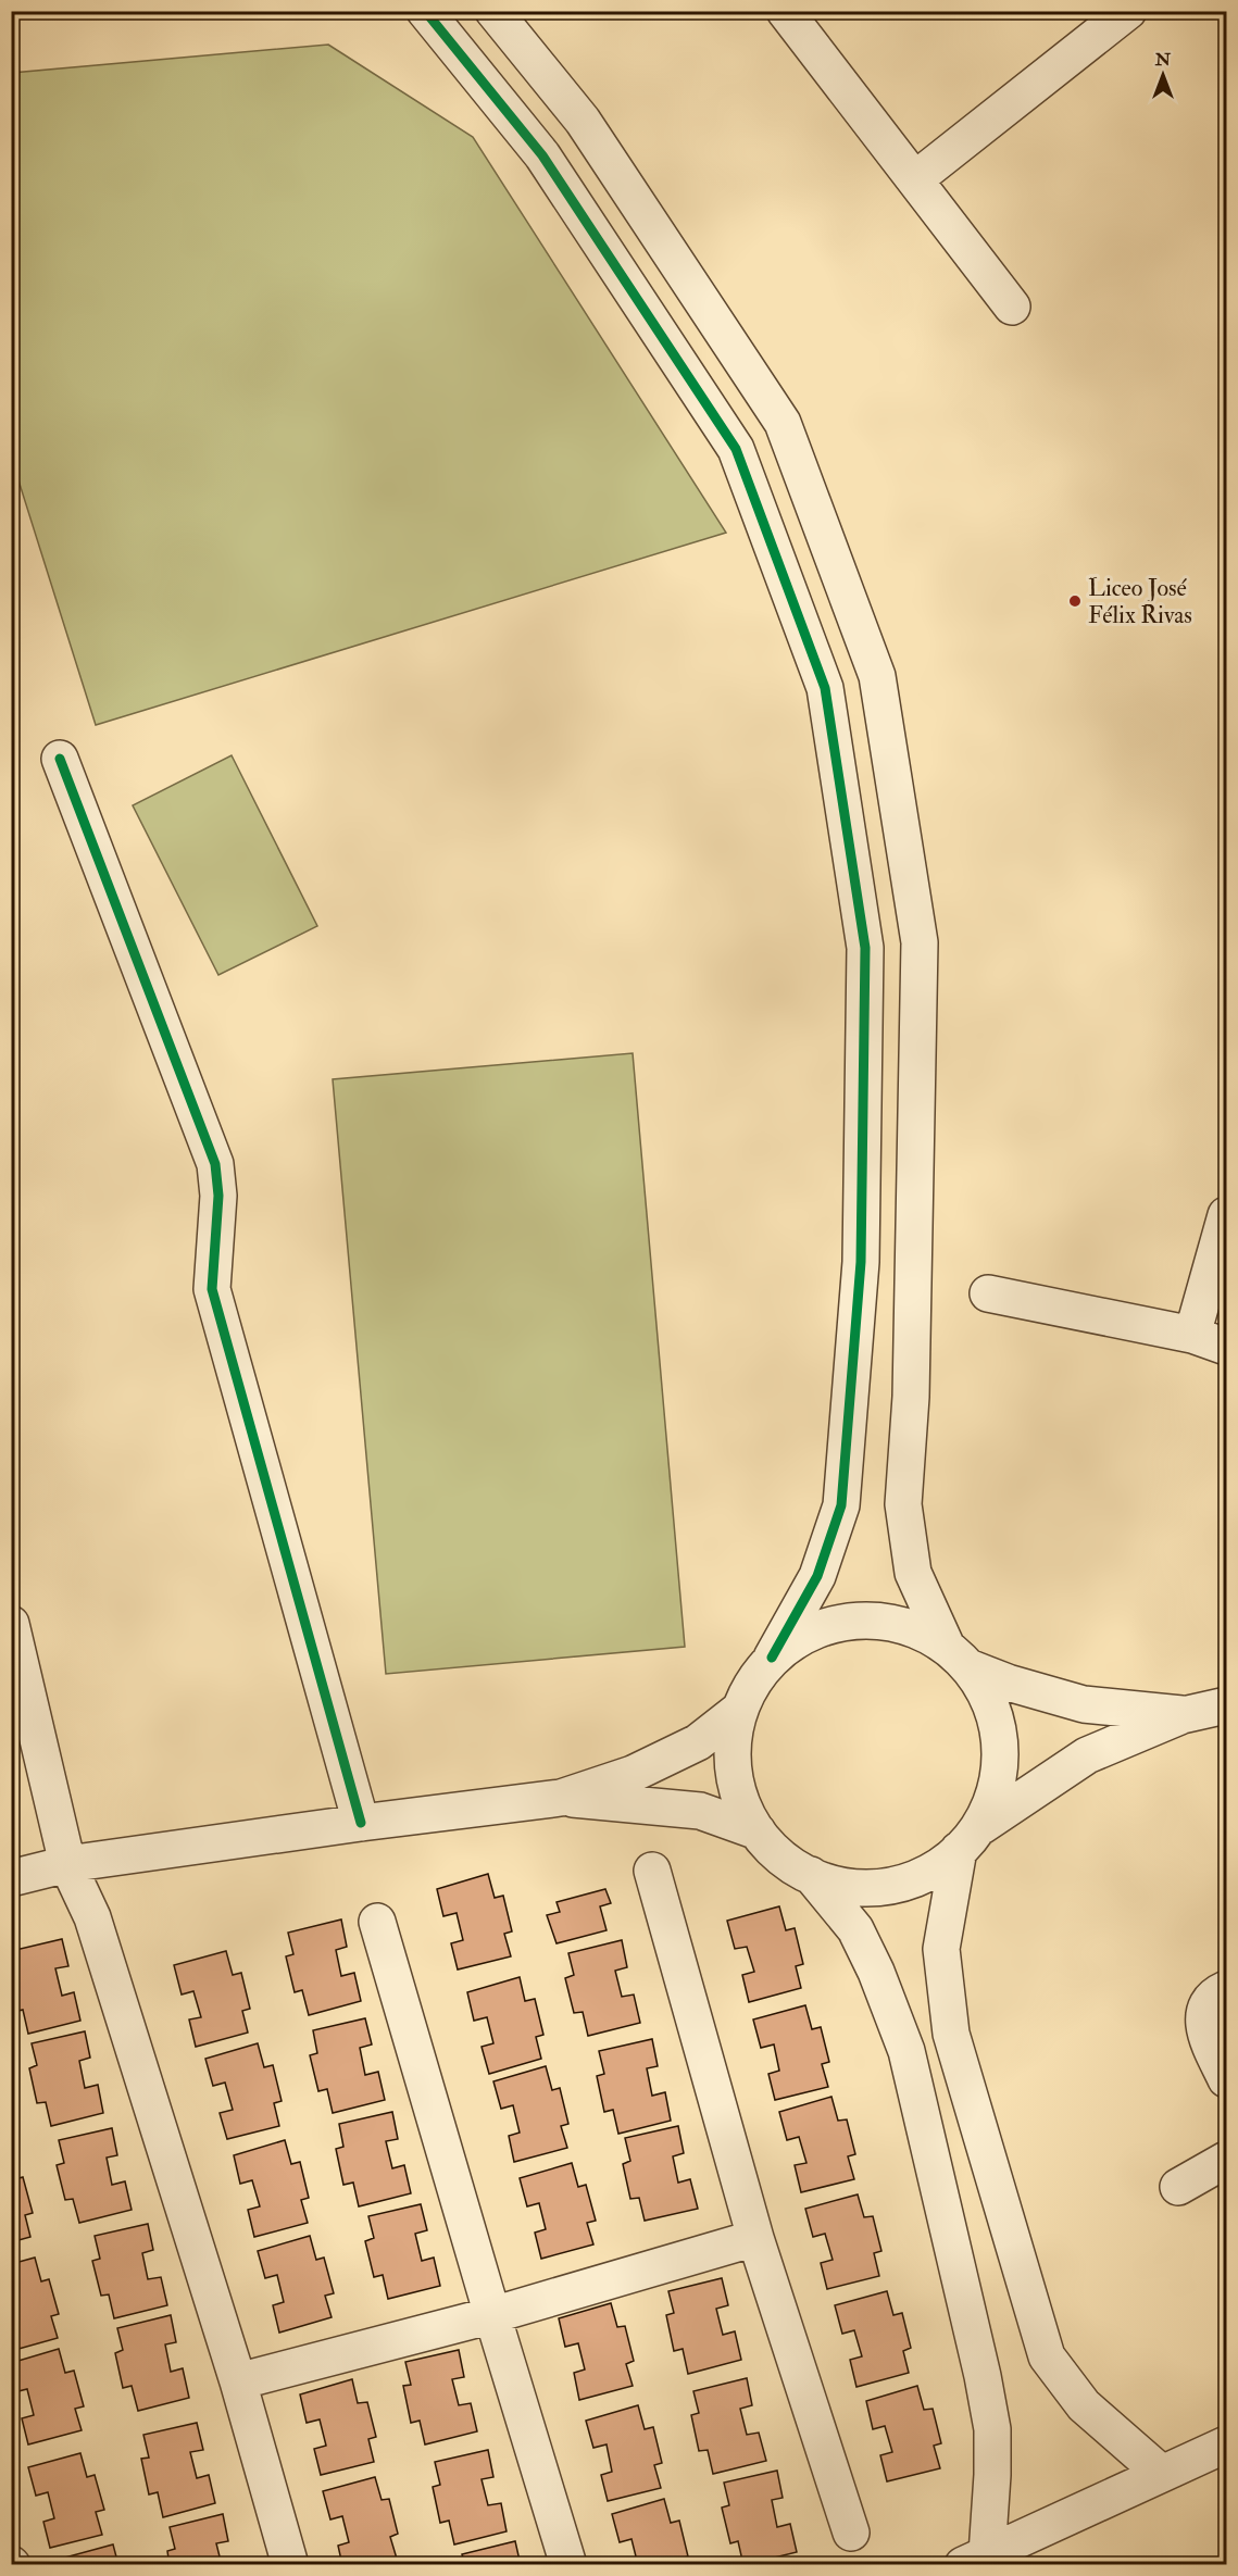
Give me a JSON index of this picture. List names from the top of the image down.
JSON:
{
  "places": ["Liceo José Félix Rivas"],
  "north": "top"
}
